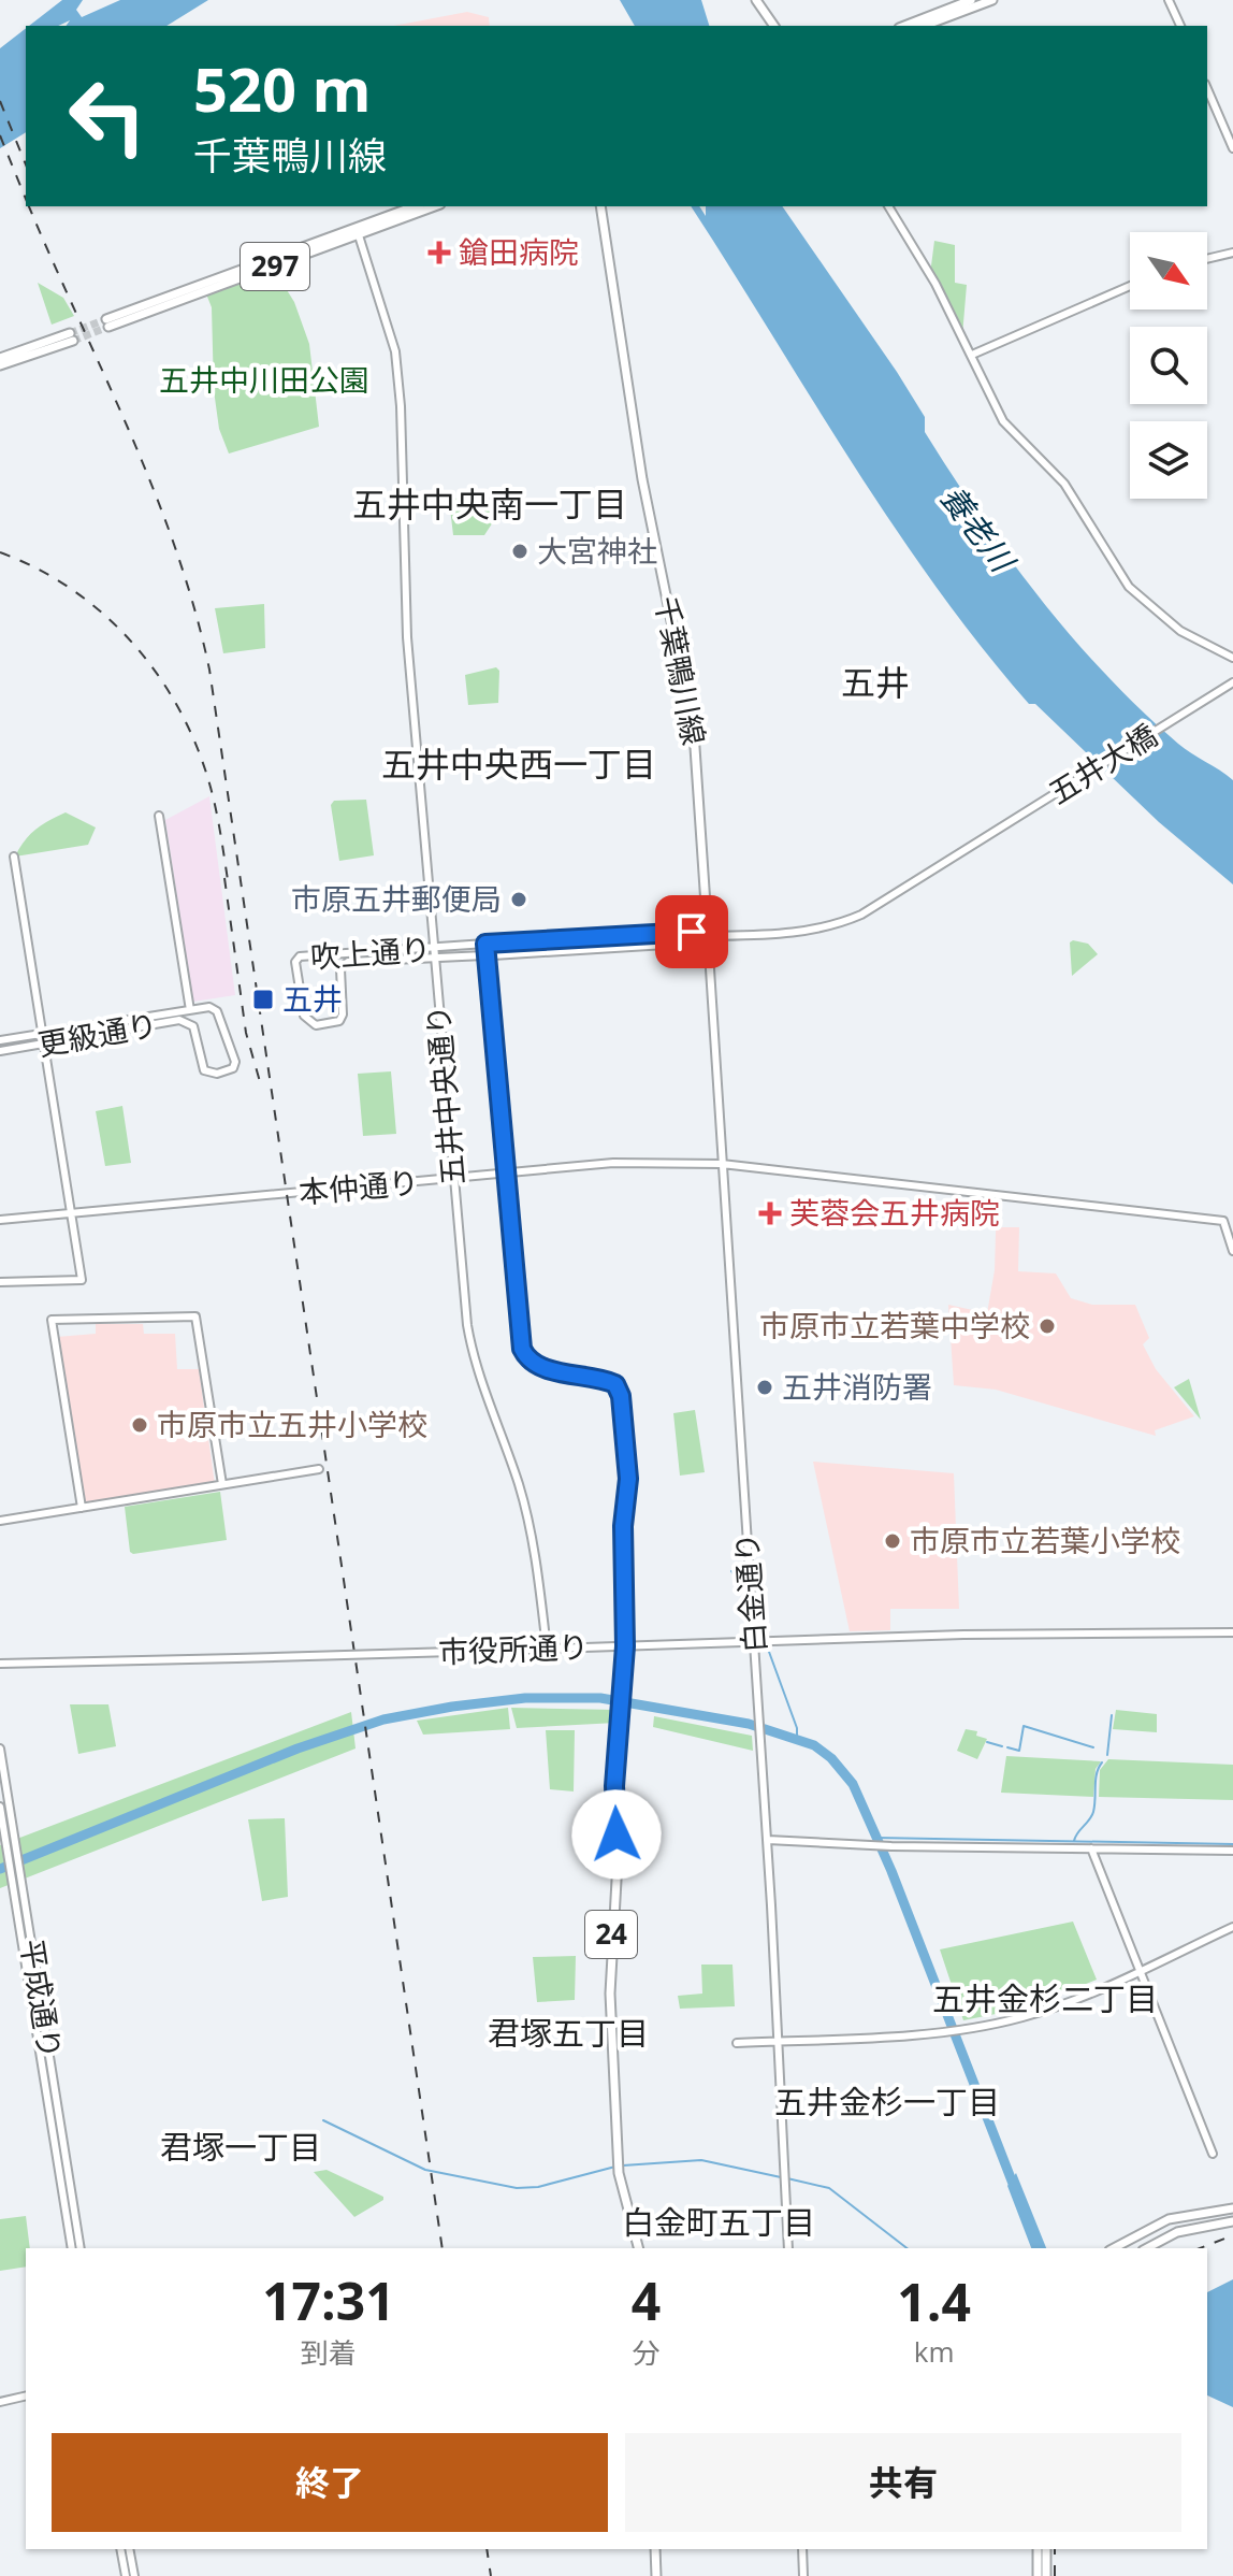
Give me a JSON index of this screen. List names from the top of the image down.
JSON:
{
  "streets": {
    "main road": [
      "297",
      "千葉鴨川線",
      "吹上通り",
      "24"
    ],
    "street": [
      "五井大橋",
      "更級通り",
      "五井中央通り",
      "本仲通り",
      "白金通り",
      "市役所通り",
      "平成通り"
    ]
  },
  "crossings": [
    ["297", "五井中央通り"],
    ["千葉鴨川線", "吹上通り"],
    ["千葉鴨川線", "白金通り"],
    ["五井大橋", "吹上通り"],
    ["吹上通り", "五井中央通り"],
    ["吹上通り", "白金通り"],
    ["吹上通り", "24"],
    ["五井中央通り", "本仲通り"],
    ["五井中央通り", "市役所通り"],
    ["本仲通り", "白金通り"],
    ["本仲通り", "24"],
    ["白金通り", "市役所通り"],
    ["市役所通り", "24"]
  ],
  "districts": [
    "五井中央南一丁目",
    "五井",
    "五井中央西一丁目",
    "五井金杉二丁目",
    "君塚五丁目",
    "五井金杉一丁目",
    "君塚一丁目",
    "白金町五丁目"
  ],
  "water": ["養老川"],
  "parks": ["五井中川田公園"],
  "places": {
    "health": ["鎗田病院", "芙蓉会五井病院"],
    "other": [
      "大宮神社",
      "市原五井郵便局",
      "市原市立若葉中学校",
      "五井消防署",
      "市原市立五井小学校",
      "市原市立若葉小学校"
    ],
    "transit": ["五井"]
  },
  "north": "bottom right",
  "page": {
    "turn": ["520 m", "千葉鴨川線"],
    "eta": [
      "17:31",
      "到着",
      "4",
      "分",
      "1.4",
      "km"
    ],
    "buttons": ["終了", "共有"]
  }
}
